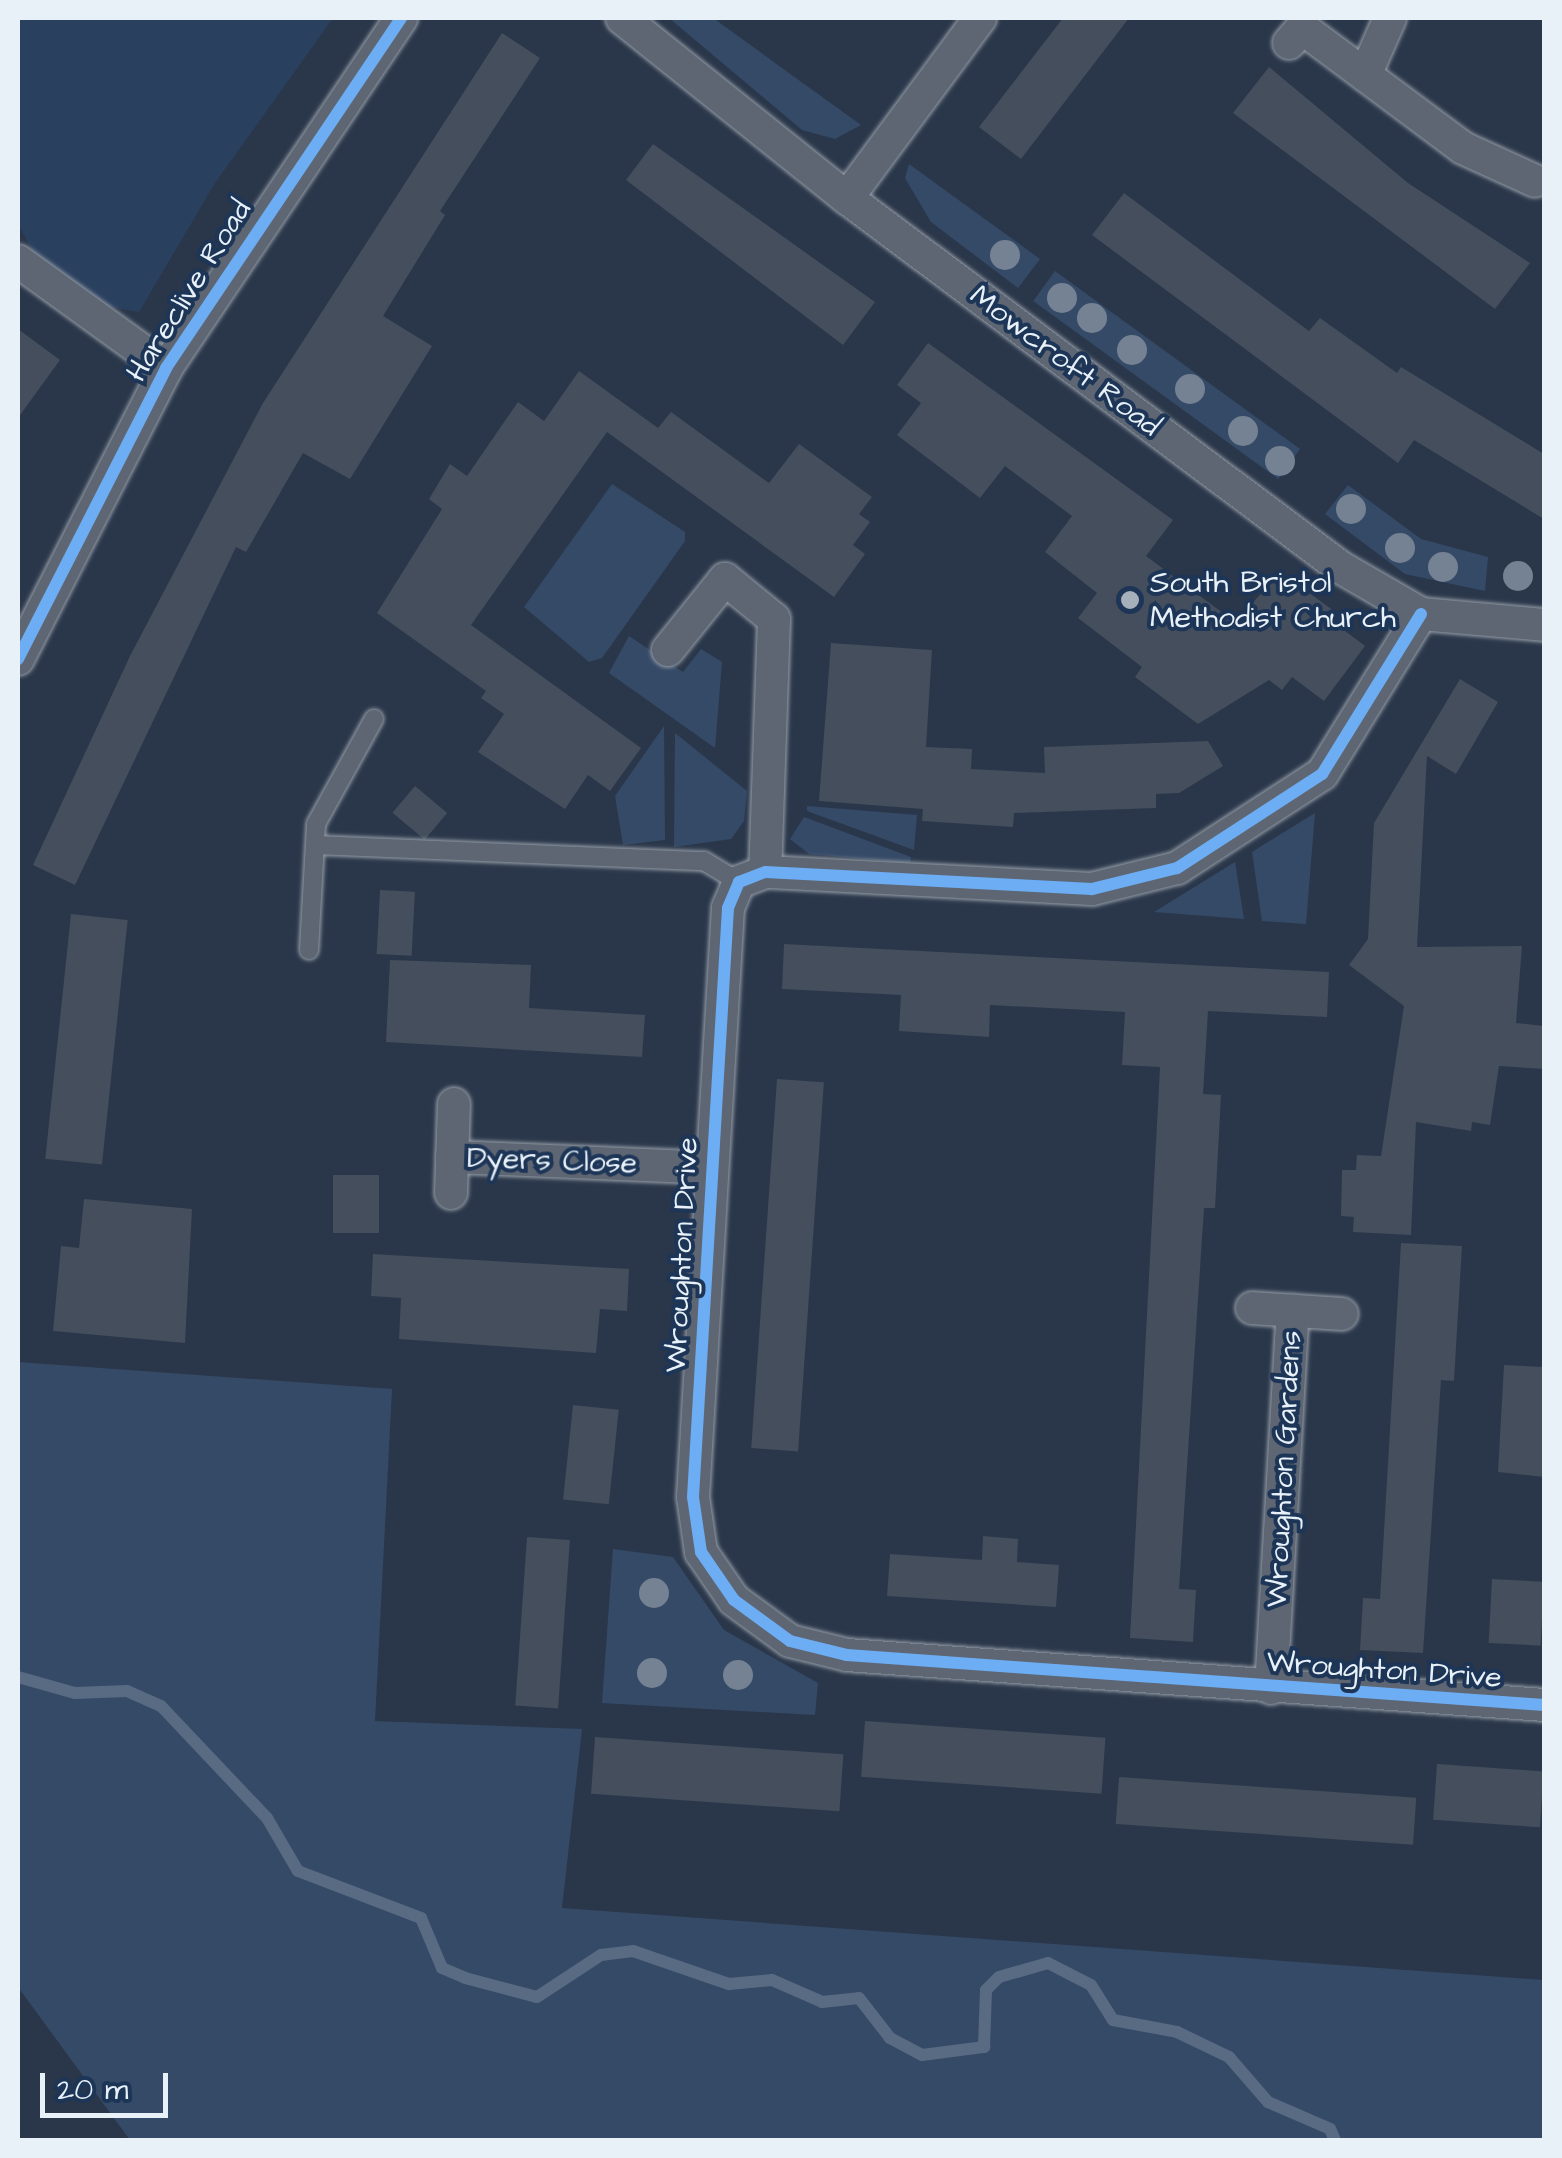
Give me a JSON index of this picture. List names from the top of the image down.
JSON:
{
  "streets": {
    "street": [
      "Hareclive Road",
      "Mowcroft Road",
      "Dyers Close",
      "Wroughton Drive",
      "Wroughton Gardens"
    ]
  },
  "crossings": [
    ["Dyers Close", "Wroughton Drive"],
    ["Wroughton Drive", "Wroughton Gardens"]
  ],
  "places": ["South Bristol Methodist Church"],
  "scale_bar": "20 m"
}
